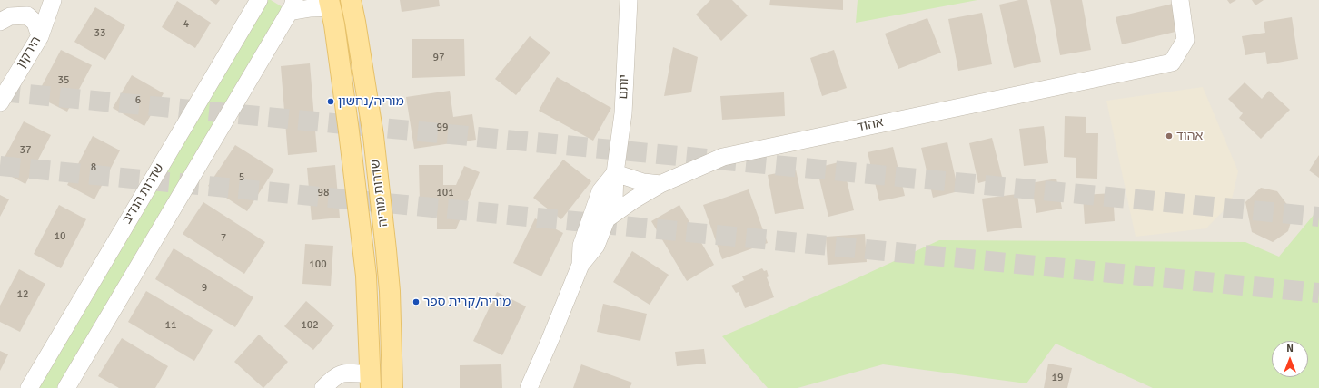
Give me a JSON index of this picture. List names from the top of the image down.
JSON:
{
  "streets": {
    "main road": ["שדרות מוריה"],
    "street": [
      "הירקון",
      "יותם",
      "אהוד",
      "שדרות הנדיב"
    ]
  },
  "crossings": [
    ["יותם", "אהוד"]
  ],
  "places": ["מוריה/נחשון", "אהוד", "מוריה/קרית ספר"],
  "house_numbers": [
    "4",
    "33",
    "97",
    "35",
    "6",
    "99",
    "37",
    "8",
    "5",
    "98",
    "101",
    "10",
    "7",
    "100",
    "9",
    "12",
    "11",
    "102",
    "19"
  ],
  "north": "top"
}
